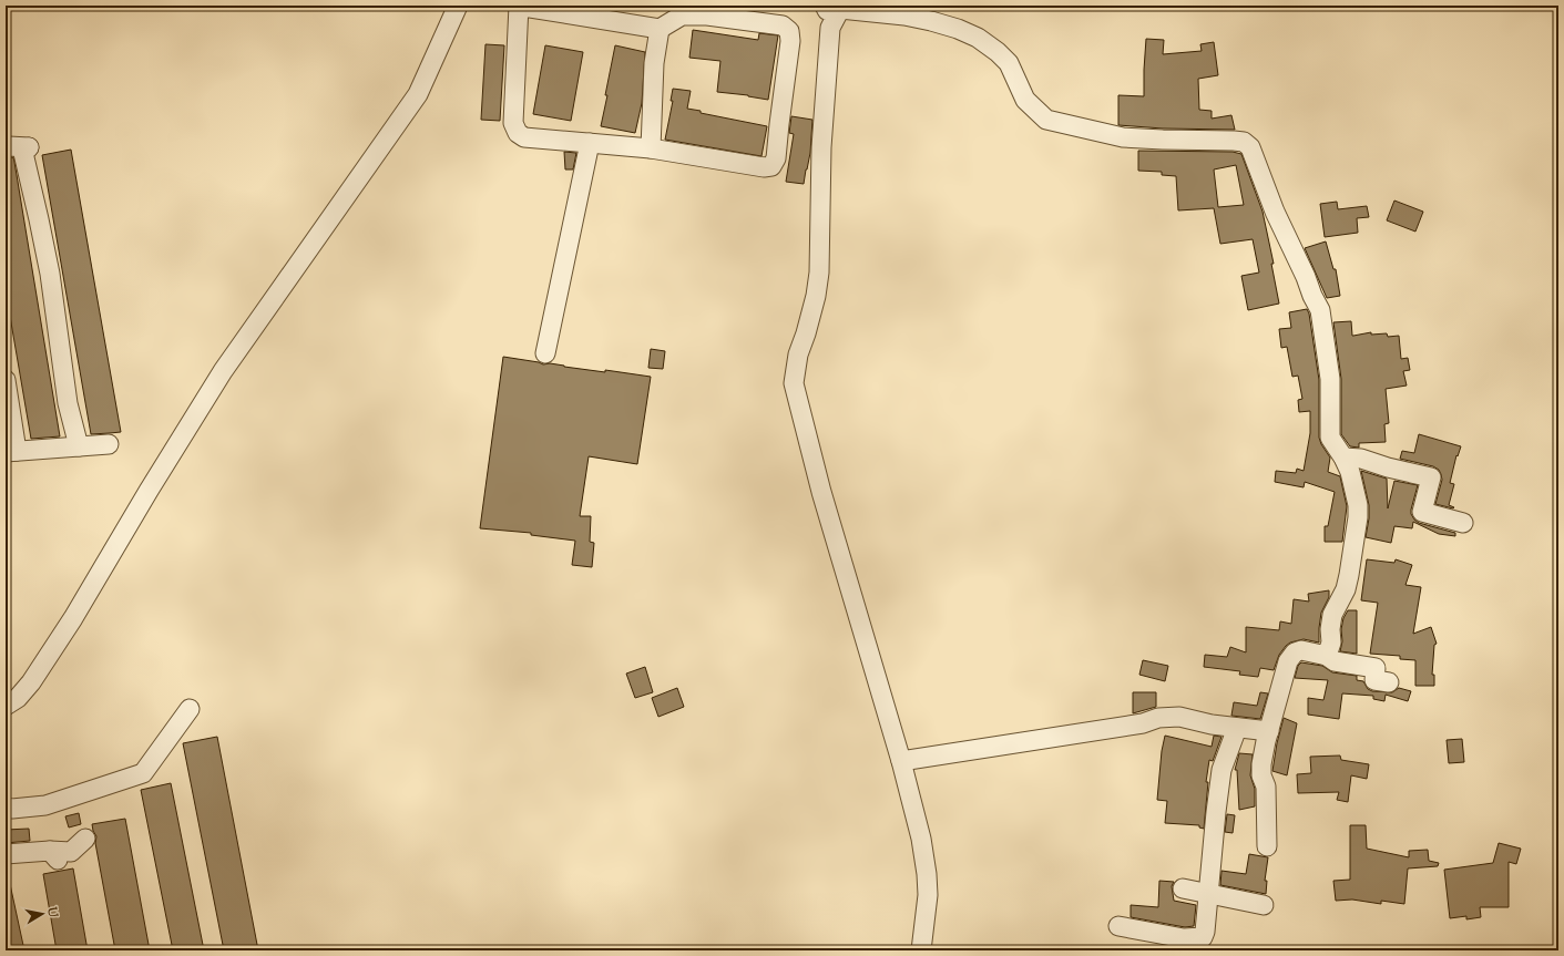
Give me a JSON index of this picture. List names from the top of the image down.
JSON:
{
  "north": "right"
}
